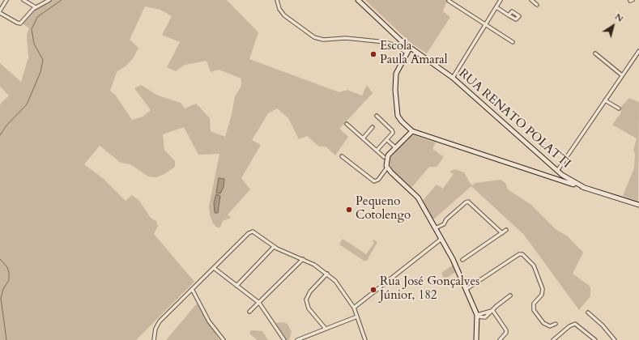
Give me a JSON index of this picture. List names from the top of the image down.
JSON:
{
  "streets": {
    "main road": ["RUA RENATO POLATTI"]
  },
  "places": ["Escola Paula Amaral", "Pequeno Cotolengo", "Rua José Gonçalves Júnior, 182"],
  "north": "top right"
}
